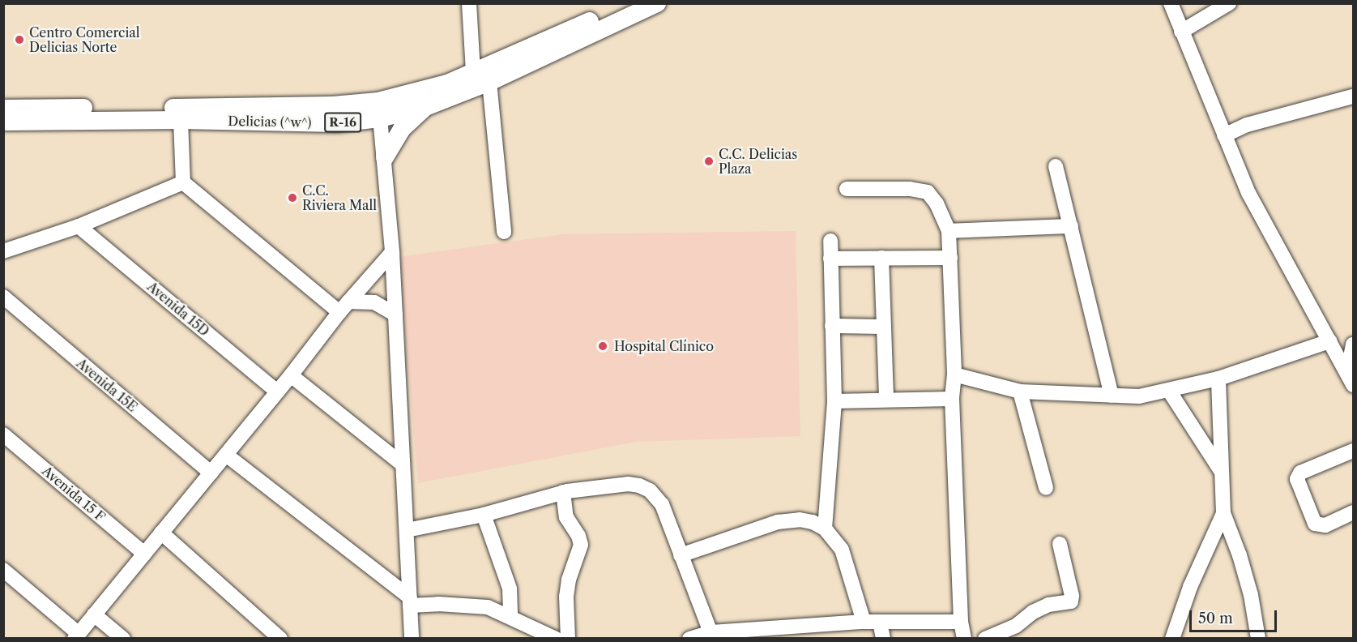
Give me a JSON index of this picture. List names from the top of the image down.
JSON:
{
  "streets": {
    "main road": ["Delicias (^w^)", "R-16"],
    "street": ["Avenida 15D", "Avenida 15E", "Avenida 15 F"]
  },
  "places": [
    "Centro Comercial Delicias Norte",
    "C.C. Delicias Plaza",
    "C.C. Riviera Mall",
    "Hospital Clínico"
  ],
  "scale_bar": "50 m"
}
